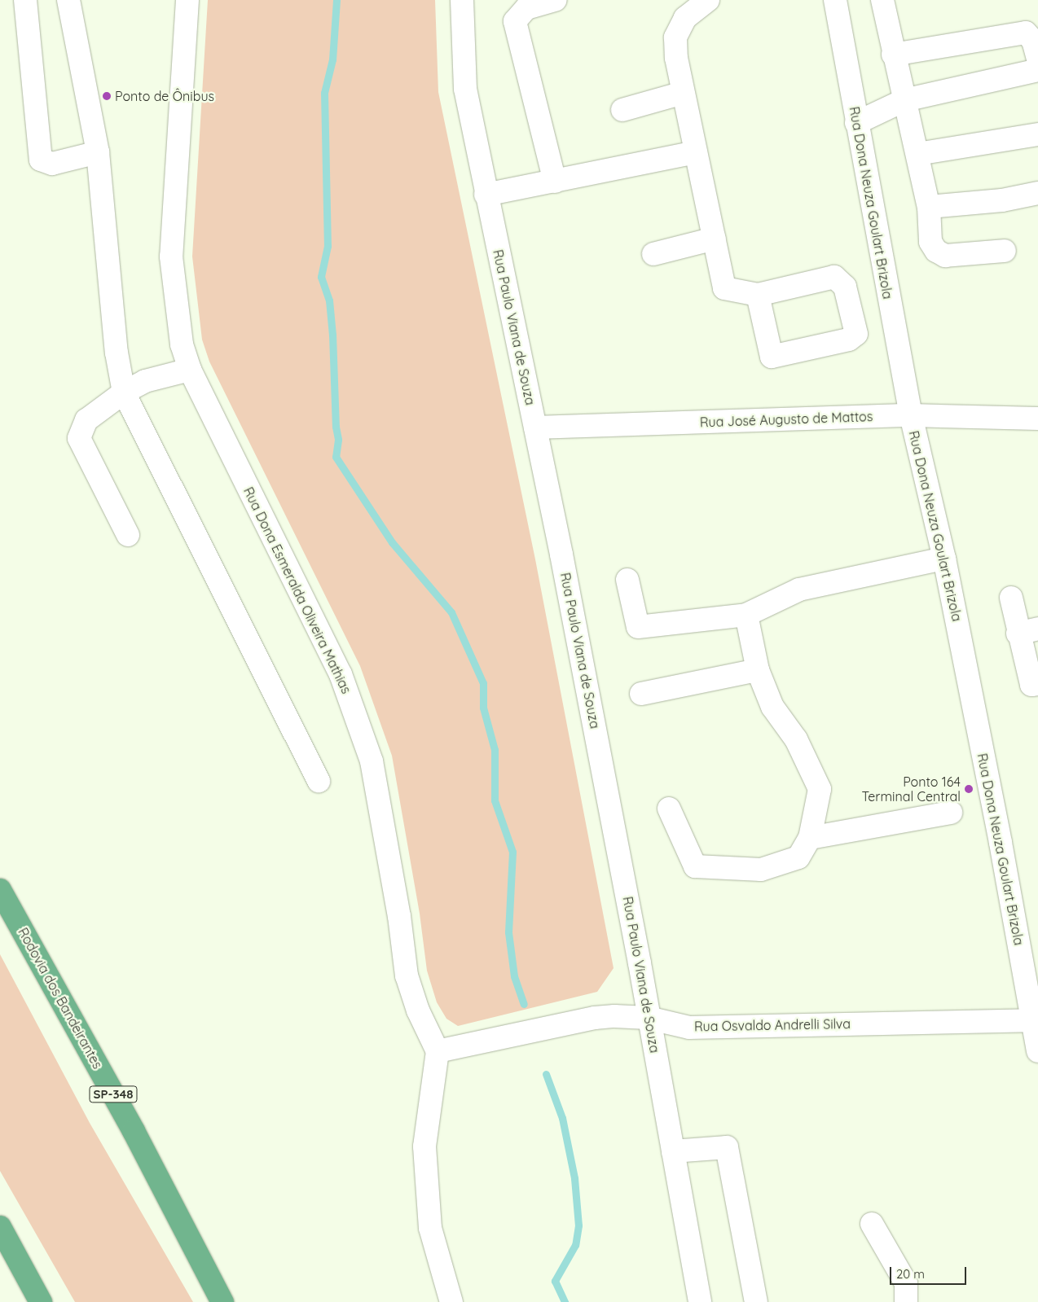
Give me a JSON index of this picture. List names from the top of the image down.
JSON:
{
  "streets": {
    "highway": ["Rodovia dos Bandeirantes", "SP-348"],
    "street": [
      "Rua Dona Neuza Goulart Brizola",
      "Rua Paulo Viana de Souza",
      "Rua José Augusto de Mattos",
      "Rua Dona Esmeralda Oliveira Mathias",
      "Rua Osvaldo Andrelli Silva"
    ]
  },
  "crossings": [
    ["Rua Dona Neuza Goulart Brizola", "Rua José Augusto de Mattos"],
    ["Rua Dona Neuza Goulart Brizola", "Rua Osvaldo Andrelli Silva"],
    ["Rua Paulo Viana de Souza", "Rua José Augusto de Mattos"],
    ["Rua Paulo Viana de Souza", "Rua Osvaldo Andrelli Silva"],
    ["Rua Dona Esmeralda Oliveira Mathias", "Rua Osvaldo Andrelli Silva"]
  ],
  "places": ["Ponto de Ônibus", "Ponto 164 Terminal Central"],
  "scale_bar": "20 m"
}
